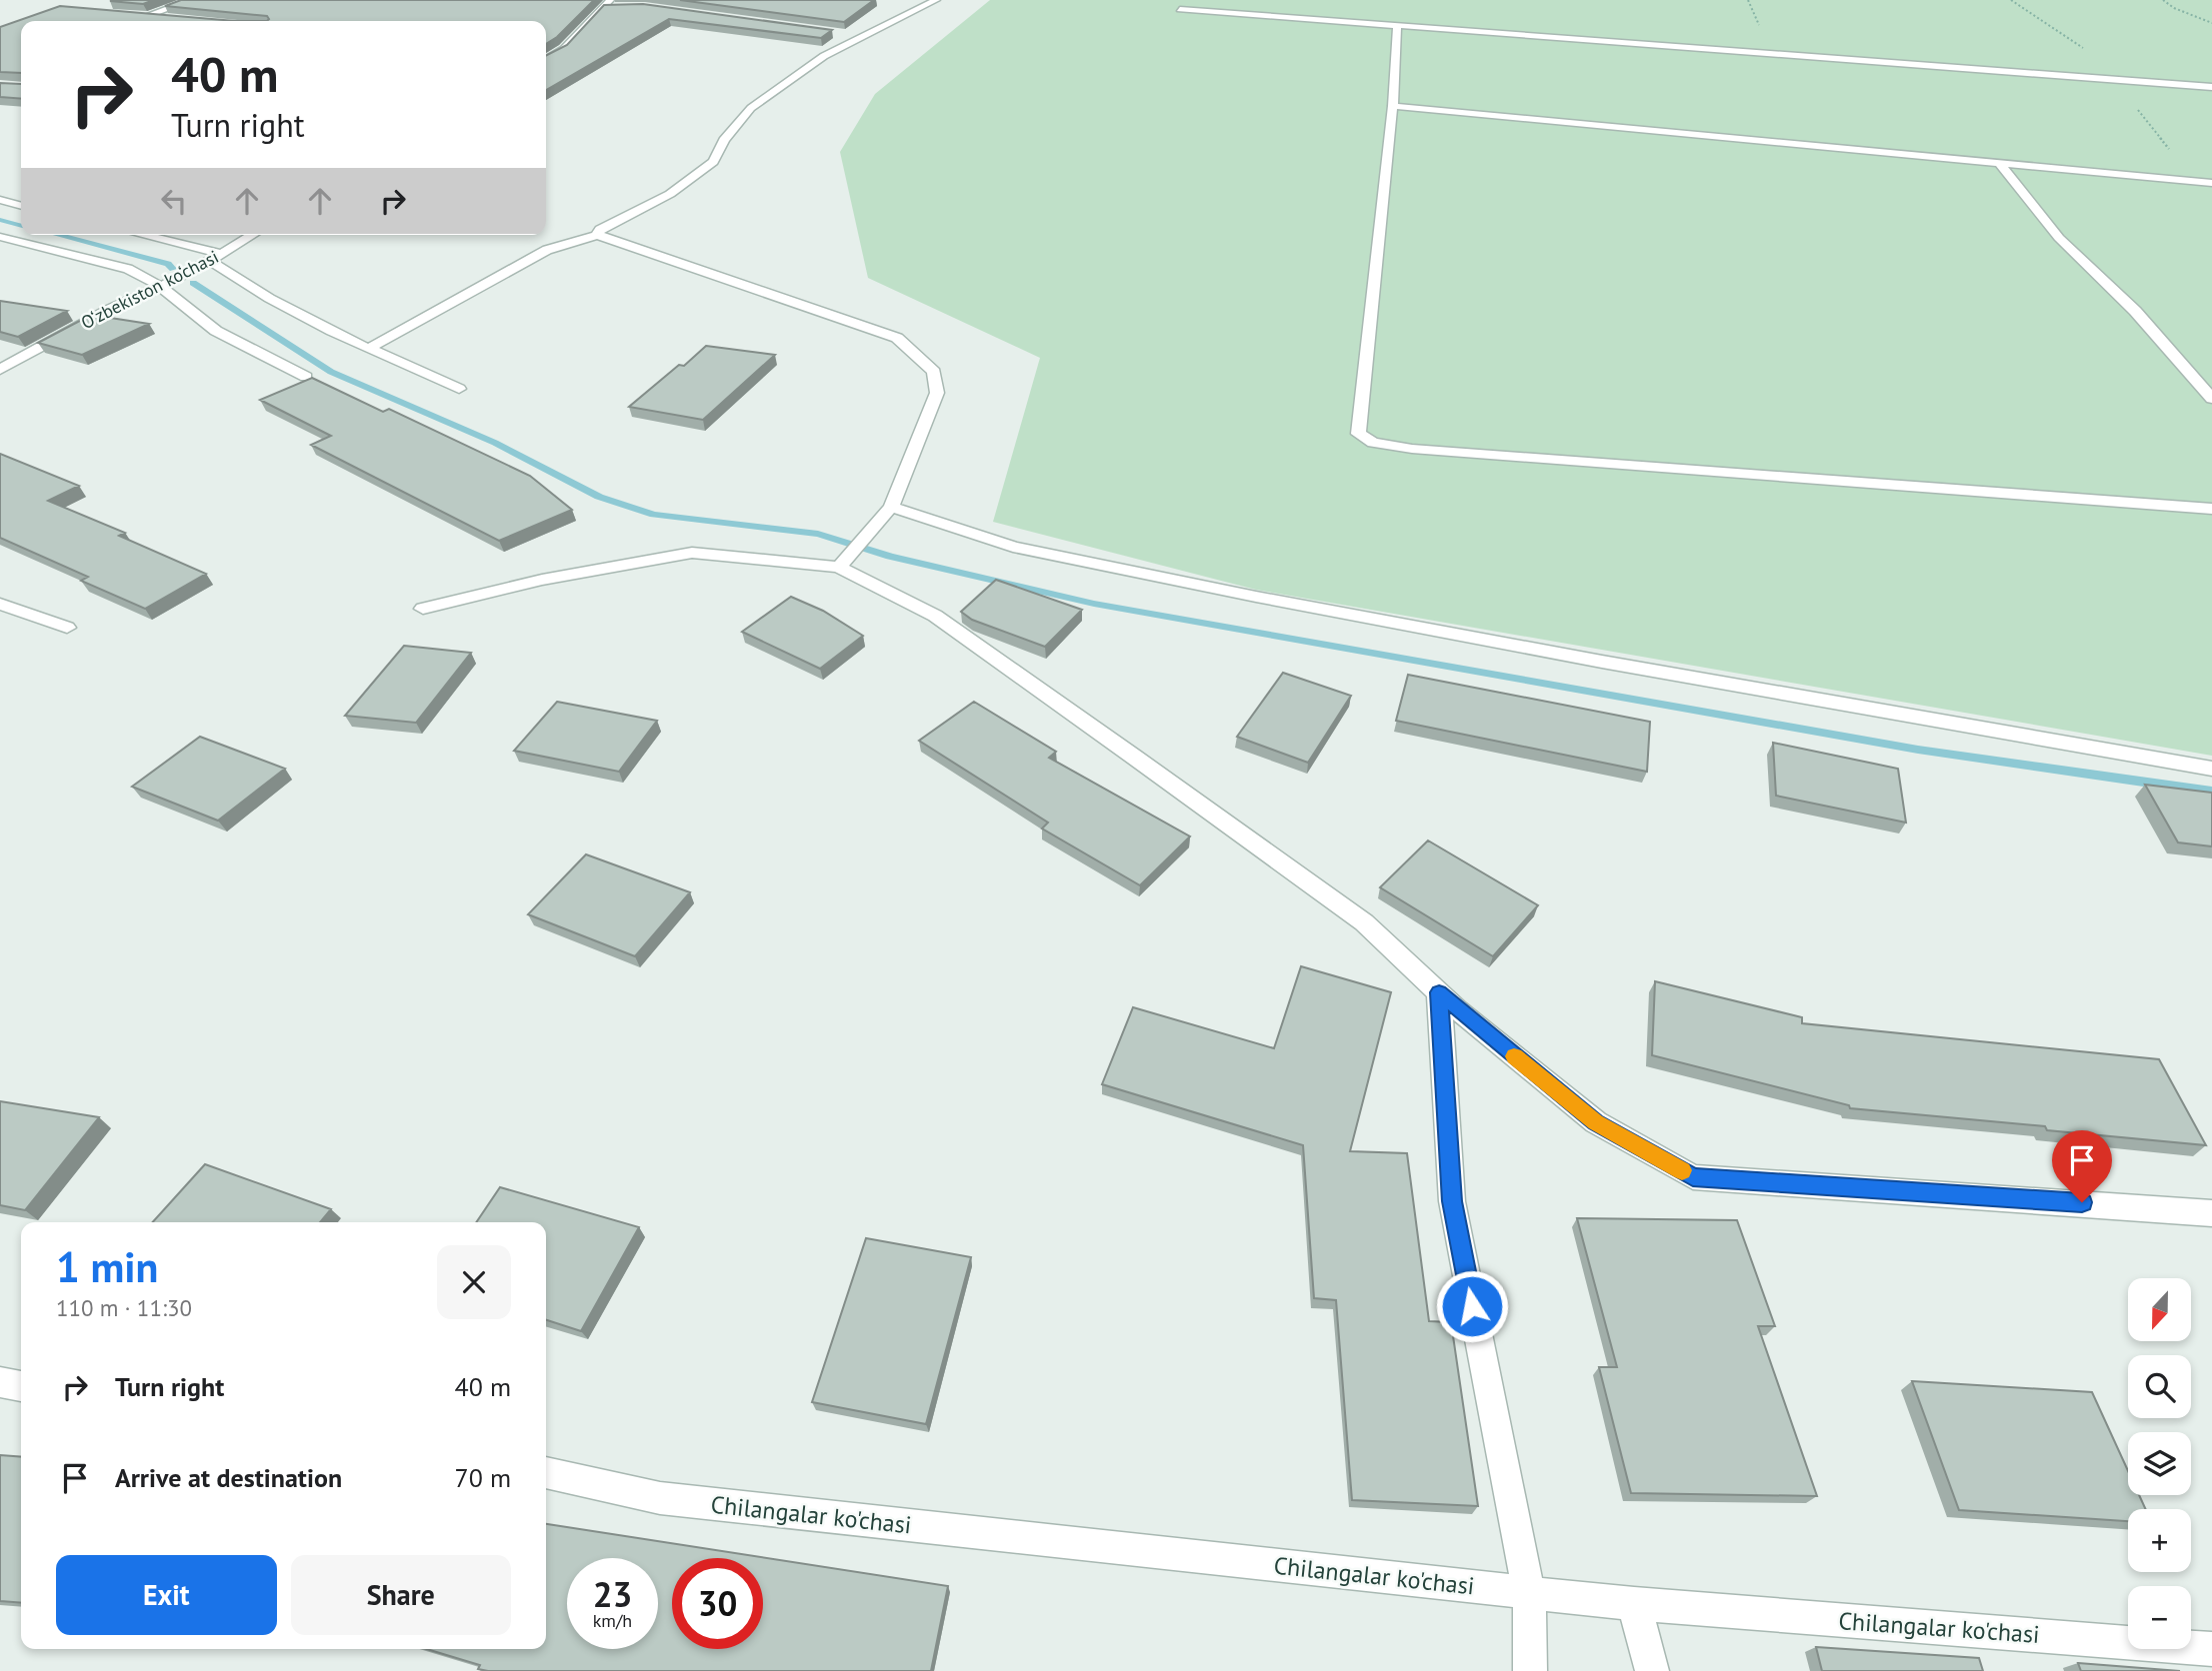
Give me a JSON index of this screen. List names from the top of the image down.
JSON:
{
  "streets": {
    "street": ["O‘zbekiston ko‘chasi", "Chilangalar ko'chasi"]
  },
  "north": "bottom",
  "page": {
    "turn": ["40 m", "Turn right"],
    "heading": ["1 min", "110 m · 11:30"],
    "map_buttons": ["+", "−"],
    "list": [
      {
        "name": "Turn right",
        "value": "40 m"
      },
      {
        "name": "Arrive at destination",
        "value": "70 m"
      }
    ],
    "buttons": ["Exit", "Share"],
    "speed": "23 km/h",
    "limit": "30"
  }
}
